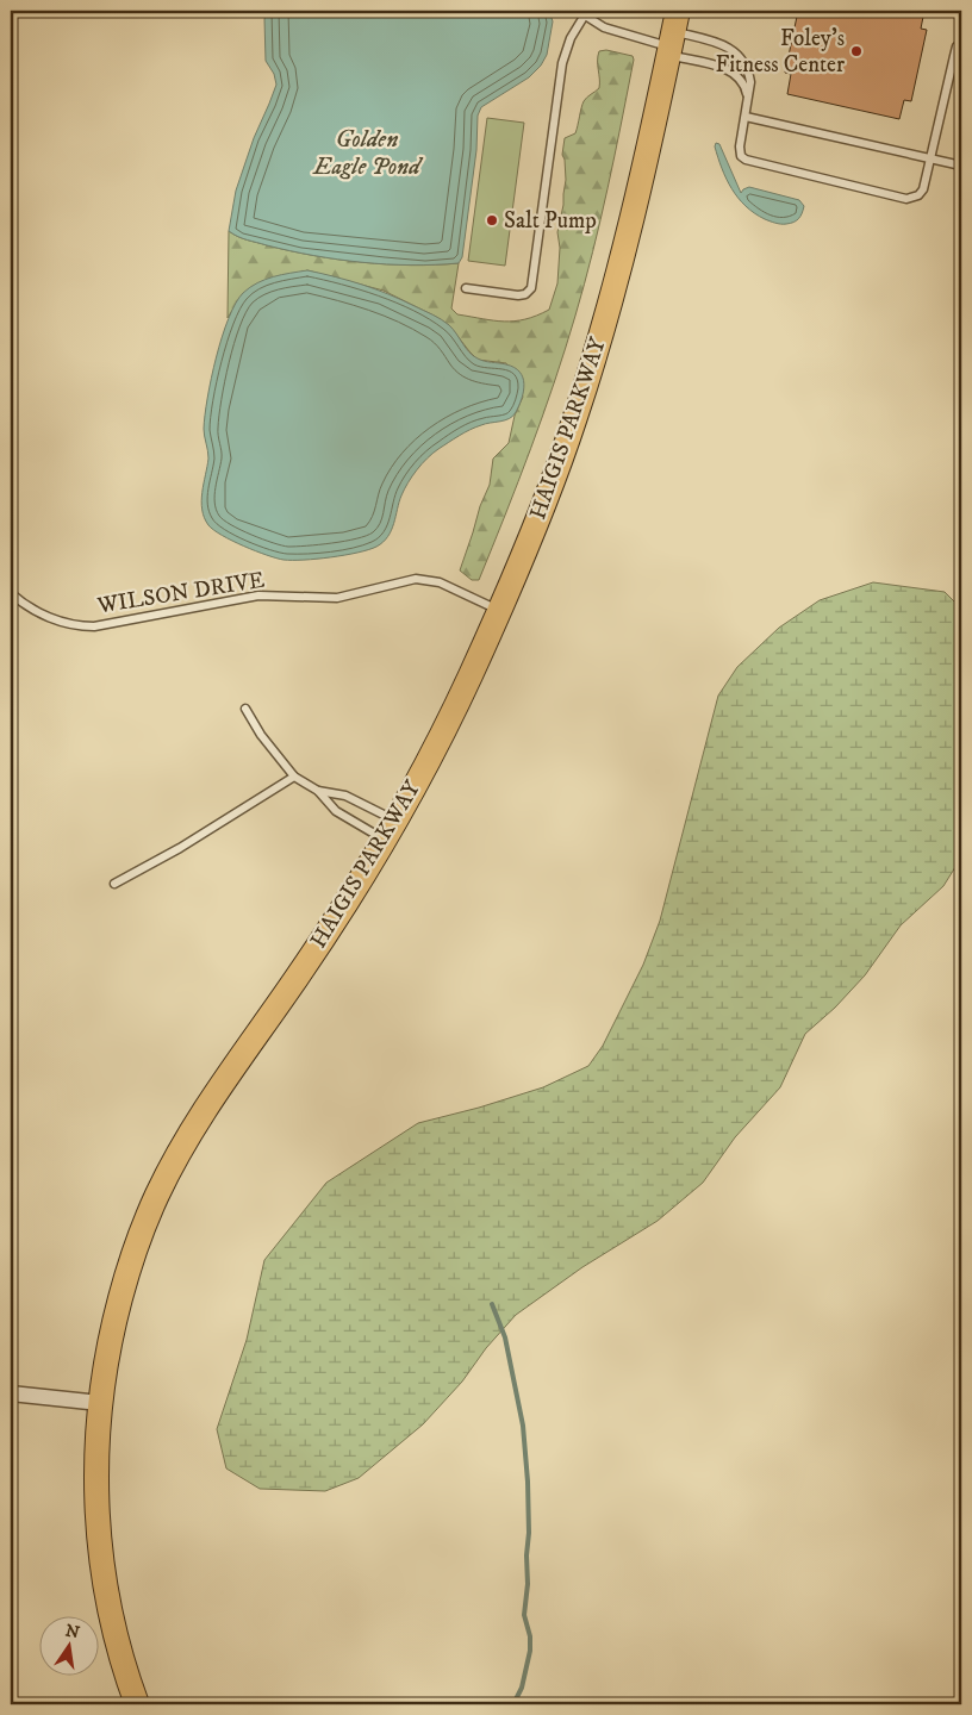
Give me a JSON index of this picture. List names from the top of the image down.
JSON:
{
  "streets": {
    "main road": ["HAIGIS PARKWAY"],
    "lane": ["WILSON DRIVE"]
  },
  "crossings": [
    ["HAIGIS PARKWAY", "WILSON DRIVE"]
  ],
  "water": ["Golden Eagle Pond"],
  "places": ["Foley's Fitness Center", "Salt Pump"],
  "north": "top"
}
